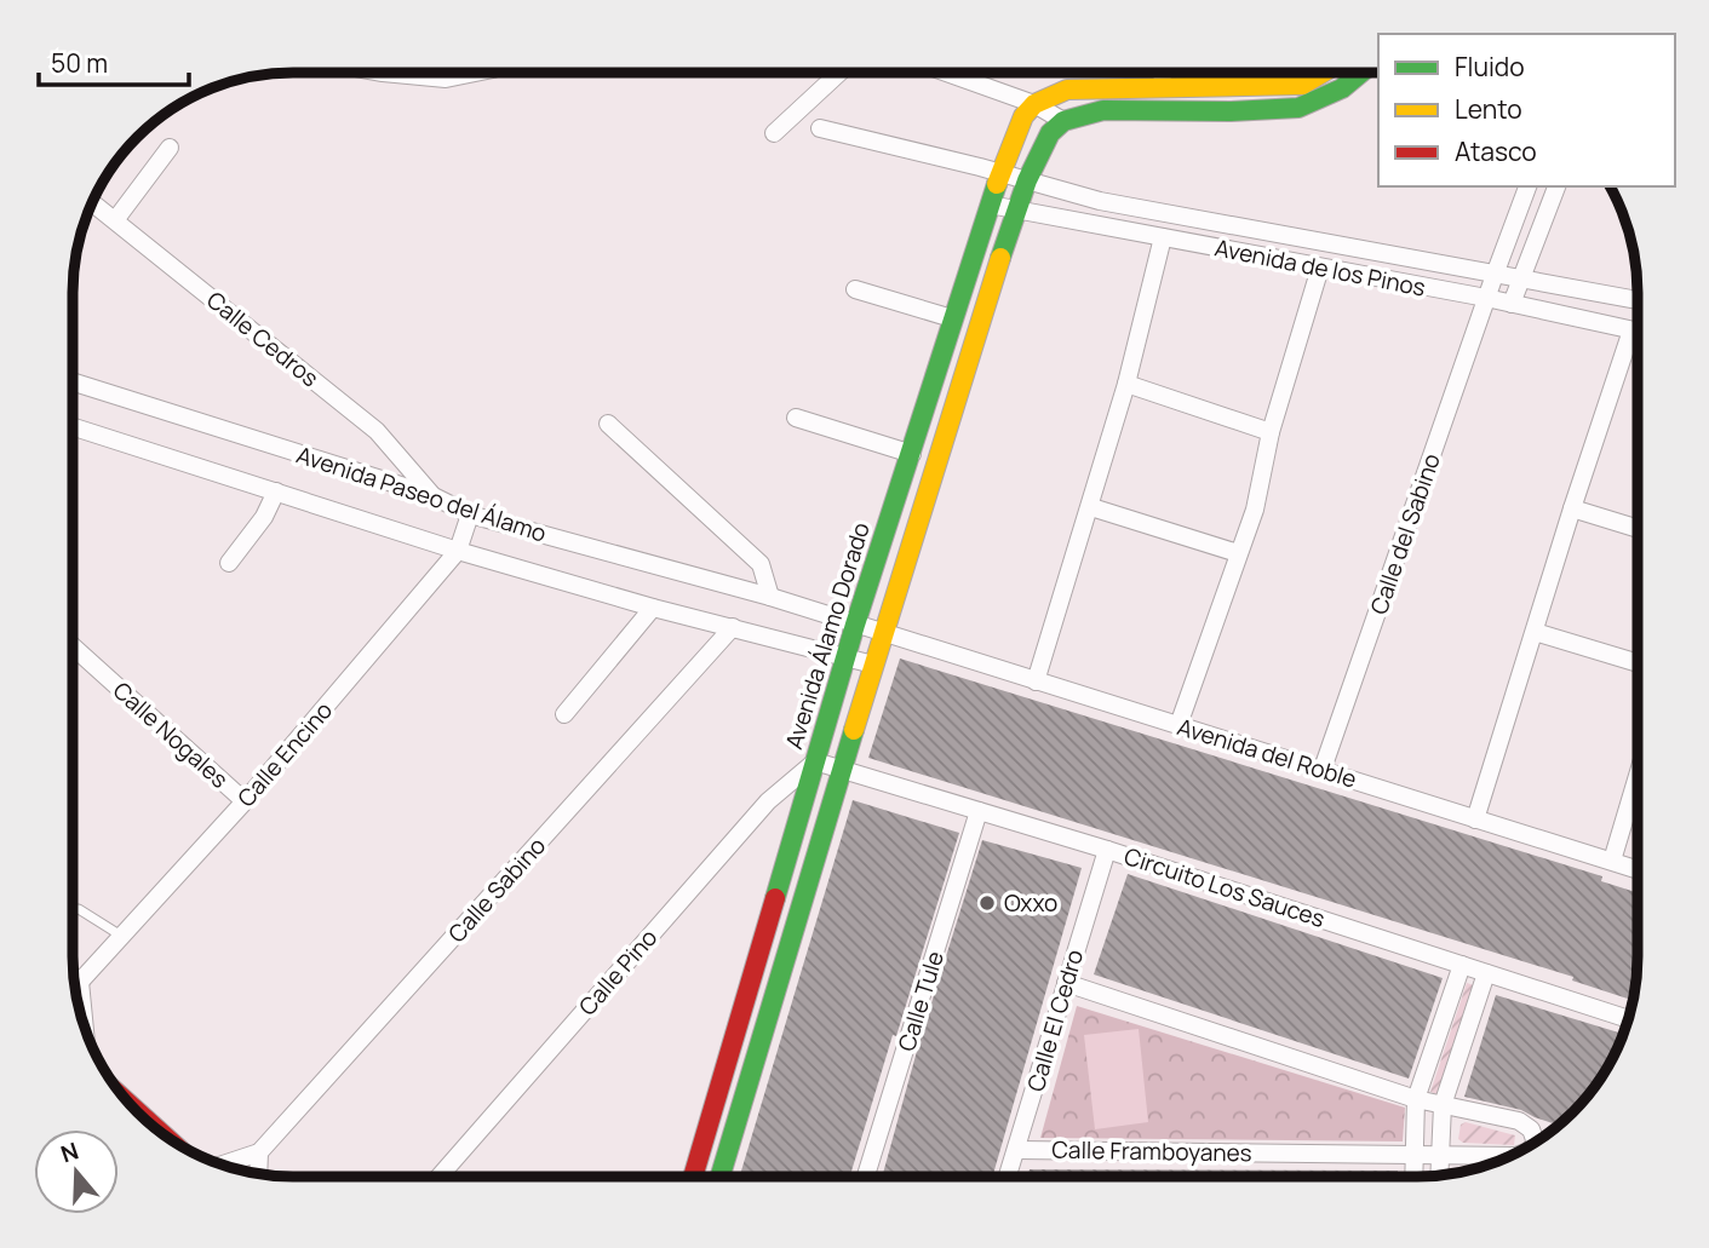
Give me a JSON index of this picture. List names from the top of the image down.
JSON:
{
  "streets": {
    "street": [
      "Avenida de los Pinos",
      "Calle Cedros",
      "Avenida Paseo del Álamo",
      "Calle del Sabino",
      "Avenida Álamo Dorado",
      "Calle Nogales",
      "Avenida del Roble",
      "Calle Encino",
      "Circuito Los Sauces",
      "Calle Sabino",
      "Calle Pino",
      "Calle Tule",
      "Calle El Cedro",
      "Calle Framboyanes"
    ]
  },
  "crossings": [
    ["Avenida de los Pinos", "Calle del Sabino"],
    ["Avenida de los Pinos", "Avenida Álamo Dorado"],
    ["Calle Cedros", "Avenida Paseo del Álamo"],
    ["Avenida Paseo del Álamo", "Avenida Álamo Dorado"],
    ["Avenida Paseo del Álamo", "Avenida del Roble"],
    ["Avenida Paseo del Álamo", "Calle Encino"],
    ["Avenida Paseo del Álamo", "Calle Sabino"],
    ["Calle del Sabino", "Avenida del Roble"],
    ["Avenida Álamo Dorado", "Circuito Los Sauces"],
    ["Avenida Álamo Dorado", "Calle Pino"],
    ["Calle Nogales", "Calle Encino"],
    ["Circuito Los Sauces", "Calle Pino"],
    ["Circuito Los Sauces", "Calle Tule"],
    ["Circuito Los Sauces", "Calle El Cedro"],
    ["Calle El Cedro", "Calle Framboyanes"]
  ],
  "places": ["Oxxo"],
  "legend": ["Fluido", "Lento", "Atasco"],
  "scale_bar": "50 m",
  "north": "top"
}
